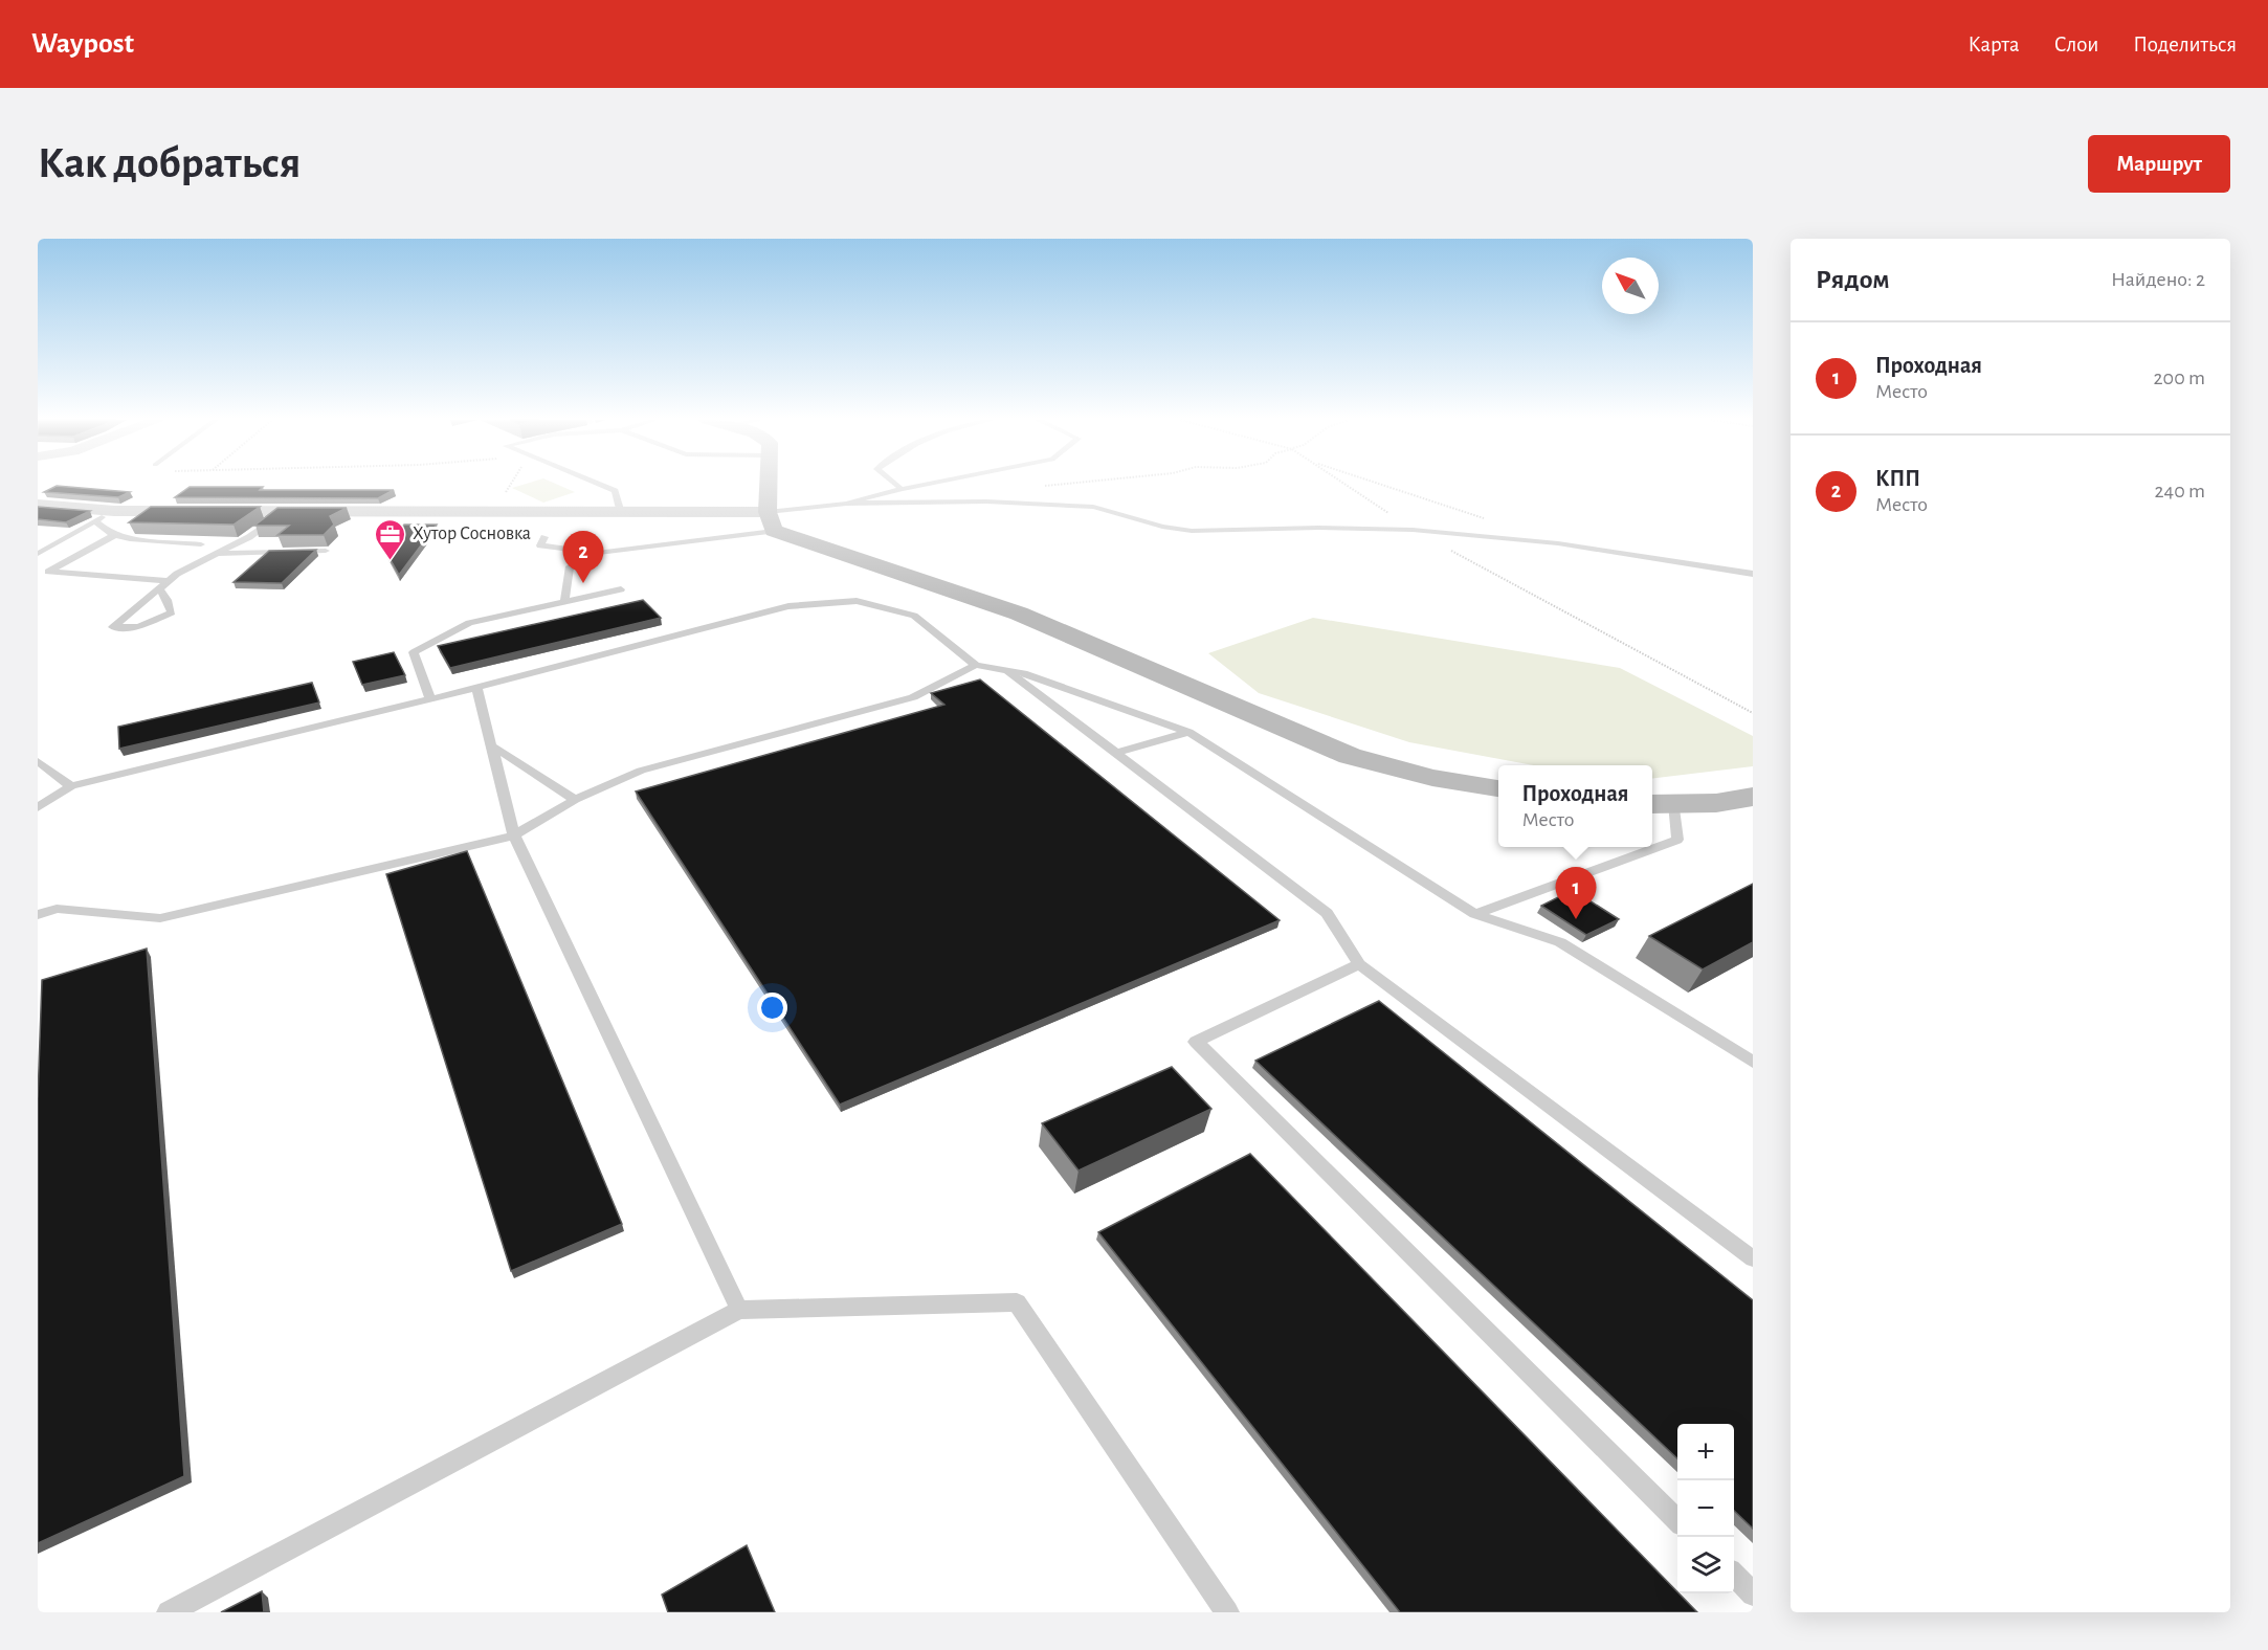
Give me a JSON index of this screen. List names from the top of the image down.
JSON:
{
  "places": {
    "office": ["Хутор Сосновка"]
  },
  "north": "top left",
  "page": {
    "header": "Waypost",
    "nav": ["Карта", "Слои", "Поделиться"],
    "buttons": "Маршрут",
    "title": "Как добраться",
    "heading": ["Рядом", "Найдено: 2"],
    "list": [
      {
        "mark": "1",
        "name": "Проходная",
        "note": "Место",
        "value": "200 m"
      },
      {
        "mark": "2",
        "name": "КПП",
        "note": "Место",
        "value": "240 m"
      }
    ],
    "pins": ["2", "1"],
    "popup": ["Проходная", "Место"],
    "map_buttons": ["+", "−"]
  }
}
